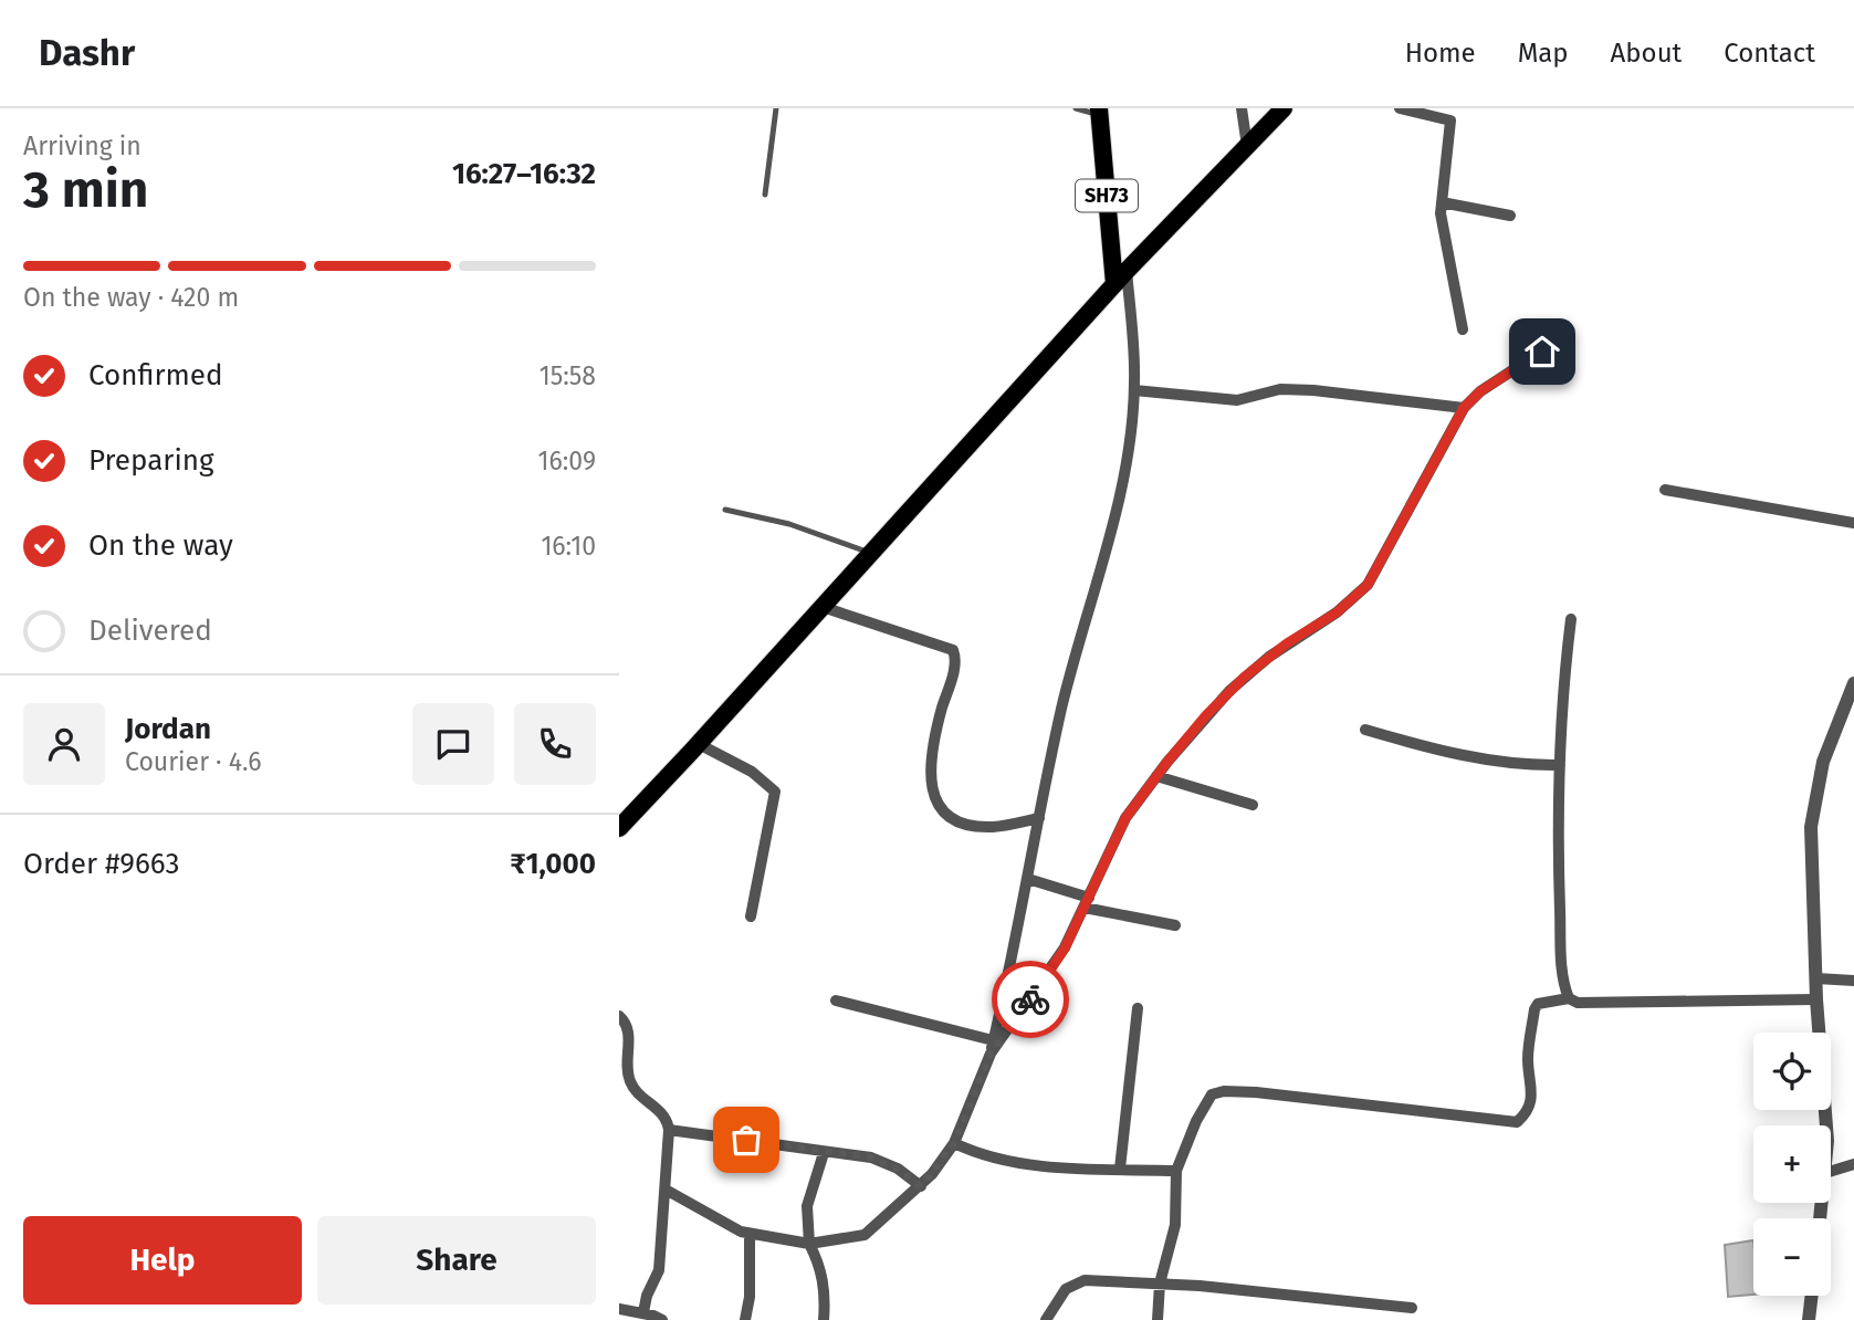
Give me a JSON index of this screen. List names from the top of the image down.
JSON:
{
  "streets": {
    "main road": ["SH73"]
  },
  "page": {
    "header": "Dashr",
    "nav": [
      "Home",
      "Map",
      "About",
      "Contact"
    ],
    "heading": ["3 min", "Arriving in", "16:27–16:32"],
    "panel": [
      "Jordan",
      "Courier · 4.6",
      "Order #9663",
      "₹1,000"
    ],
    "bar": "On the way · 420 m",
    "list": [
      ["Confirmed", "15:58"],
      ["Preparing", "16:09"],
      ["On the way", "16:10"],
      "Delivered"
    ],
    "map_buttons": ["+", "−"],
    "buttons": ["Help", "Share"]
  }
}
